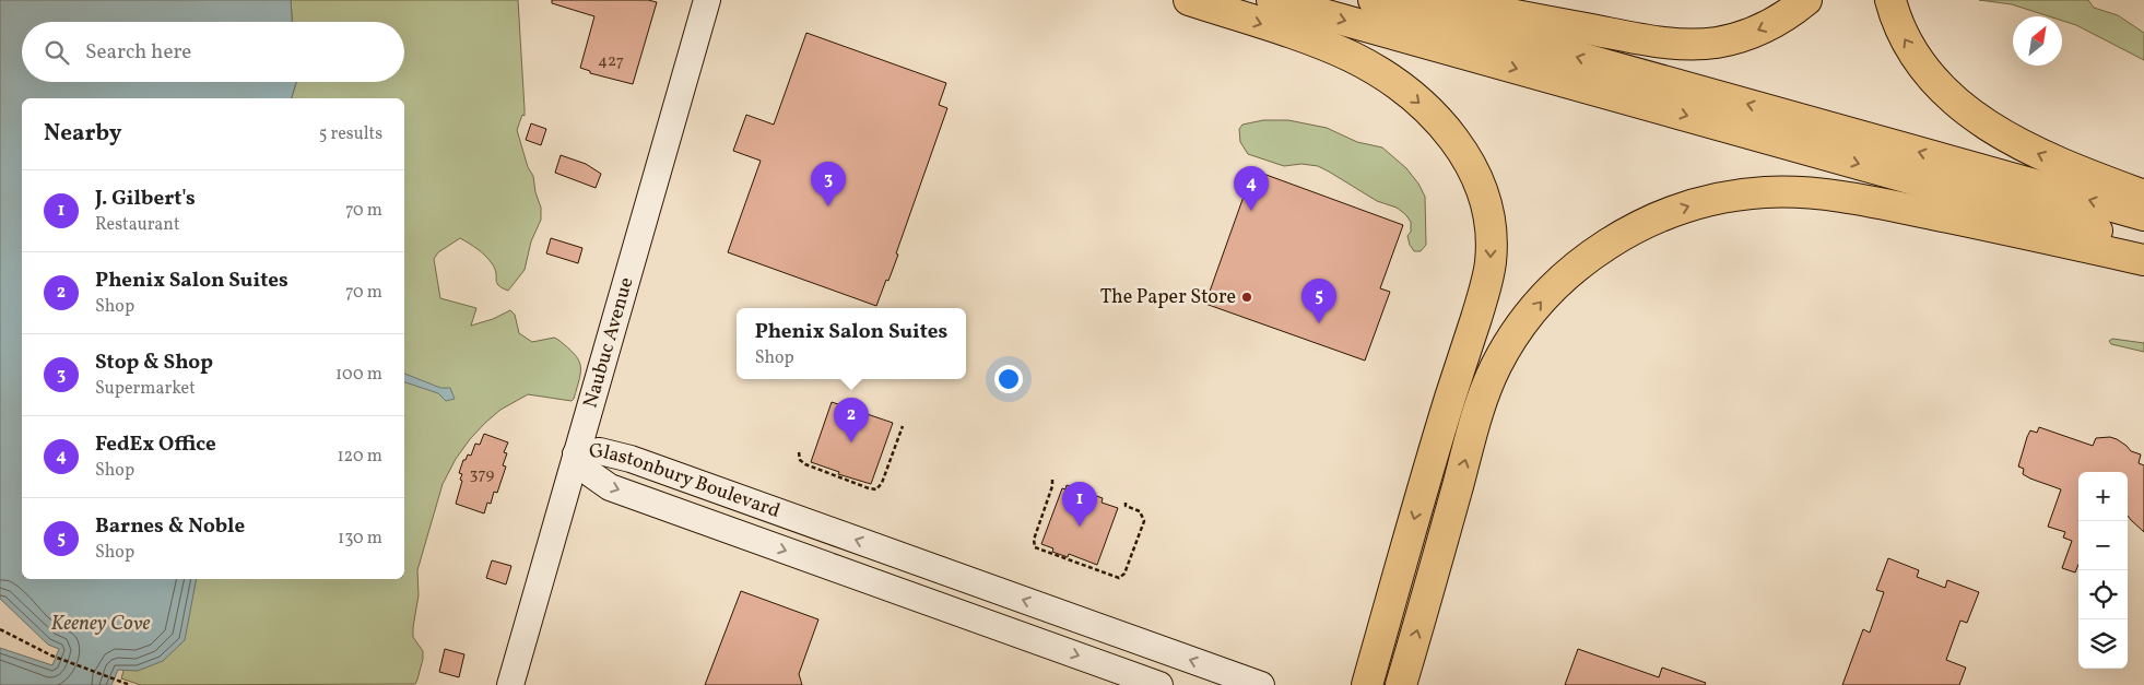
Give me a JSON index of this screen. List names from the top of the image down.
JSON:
{
  "streets": {
    "street": ["Naubuc Avenue", "Glastonbury Boulevard"]
  },
  "crossings": [
    ["Naubuc Avenue", "Glastonbury Boulevard"]
  ],
  "water": ["Keeney Cove"],
  "places": ["The Paper Store"],
  "house_numbers": ["427", "379"],
  "north": "top right",
  "page": {
    "search": "Search here",
    "heading": ["Nearby", "5 results"],
    "pins": [
      "3",
      "4",
      "5",
      "2",
      "1"
    ],
    "list": [
      {
        "mark": "1",
        "name": "J. Gilbert's",
        "note": "Restaurant",
        "value": "70 m"
      },
      {
        "mark": "2",
        "name": "Phenix Salon Suites",
        "note": "Shop",
        "value": "70 m"
      },
      {
        "mark": "3",
        "name": "Stop & Shop",
        "note": "Supermarket",
        "value": "100 m"
      },
      {
        "mark": "4",
        "name": "FedEx Office",
        "note": "Shop",
        "value": "120 m"
      },
      {
        "mark": "5",
        "name": "Barnes & Noble",
        "note": "Shop",
        "value": "130 m"
      }
    ],
    "popup": ["Phenix Salon Suites", "Shop"],
    "map_buttons": ["+", "−"]
  }
}
